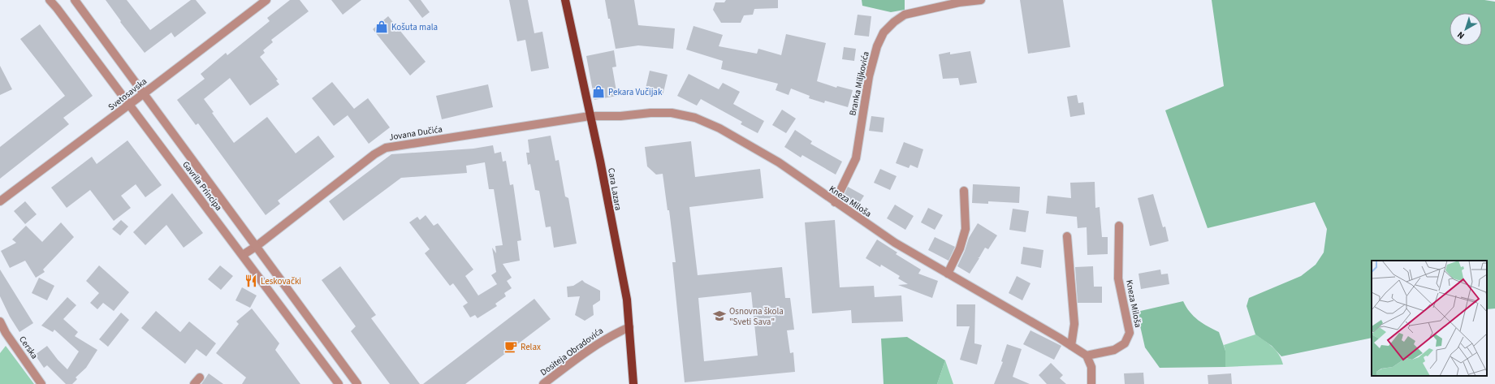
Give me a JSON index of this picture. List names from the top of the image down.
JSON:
{
  "streets": {
    "main road": ["Cara Lazara"],
    "street": [
      "Branka Miljkovića",
      "Svetosavska",
      "Jovana Dučića",
      "Gavrila Principa",
      "Kneza Miloša",
      "Cerska",
      "Dositeja Obradovića"
    ]
  },
  "crossings": [
    ["Branka Miljkovića", "Kneza Miloša"],
    ["Svetosavska", "Gavrila Principa"],
    ["Jovana Dučića", "Gavrila Principa"],
    ["Jovana Dučića", "Cara Lazara"],
    ["Jovana Dučića", "Kneza Miloša"],
    ["Cara Lazara", "Kneza Miloša"],
    ["Cara Lazara", "Dositeja Obradovića"]
  ],
  "places": {
    "shop": ["Košuta mala", "Pekara Vučijak"],
    "restaurant": ["Leskovački"],
    "school or university": ["Osnovna škola \"Sveti Sava\""],
    "cafe": ["Relax"]
  },
  "north": "bottom left"
}
